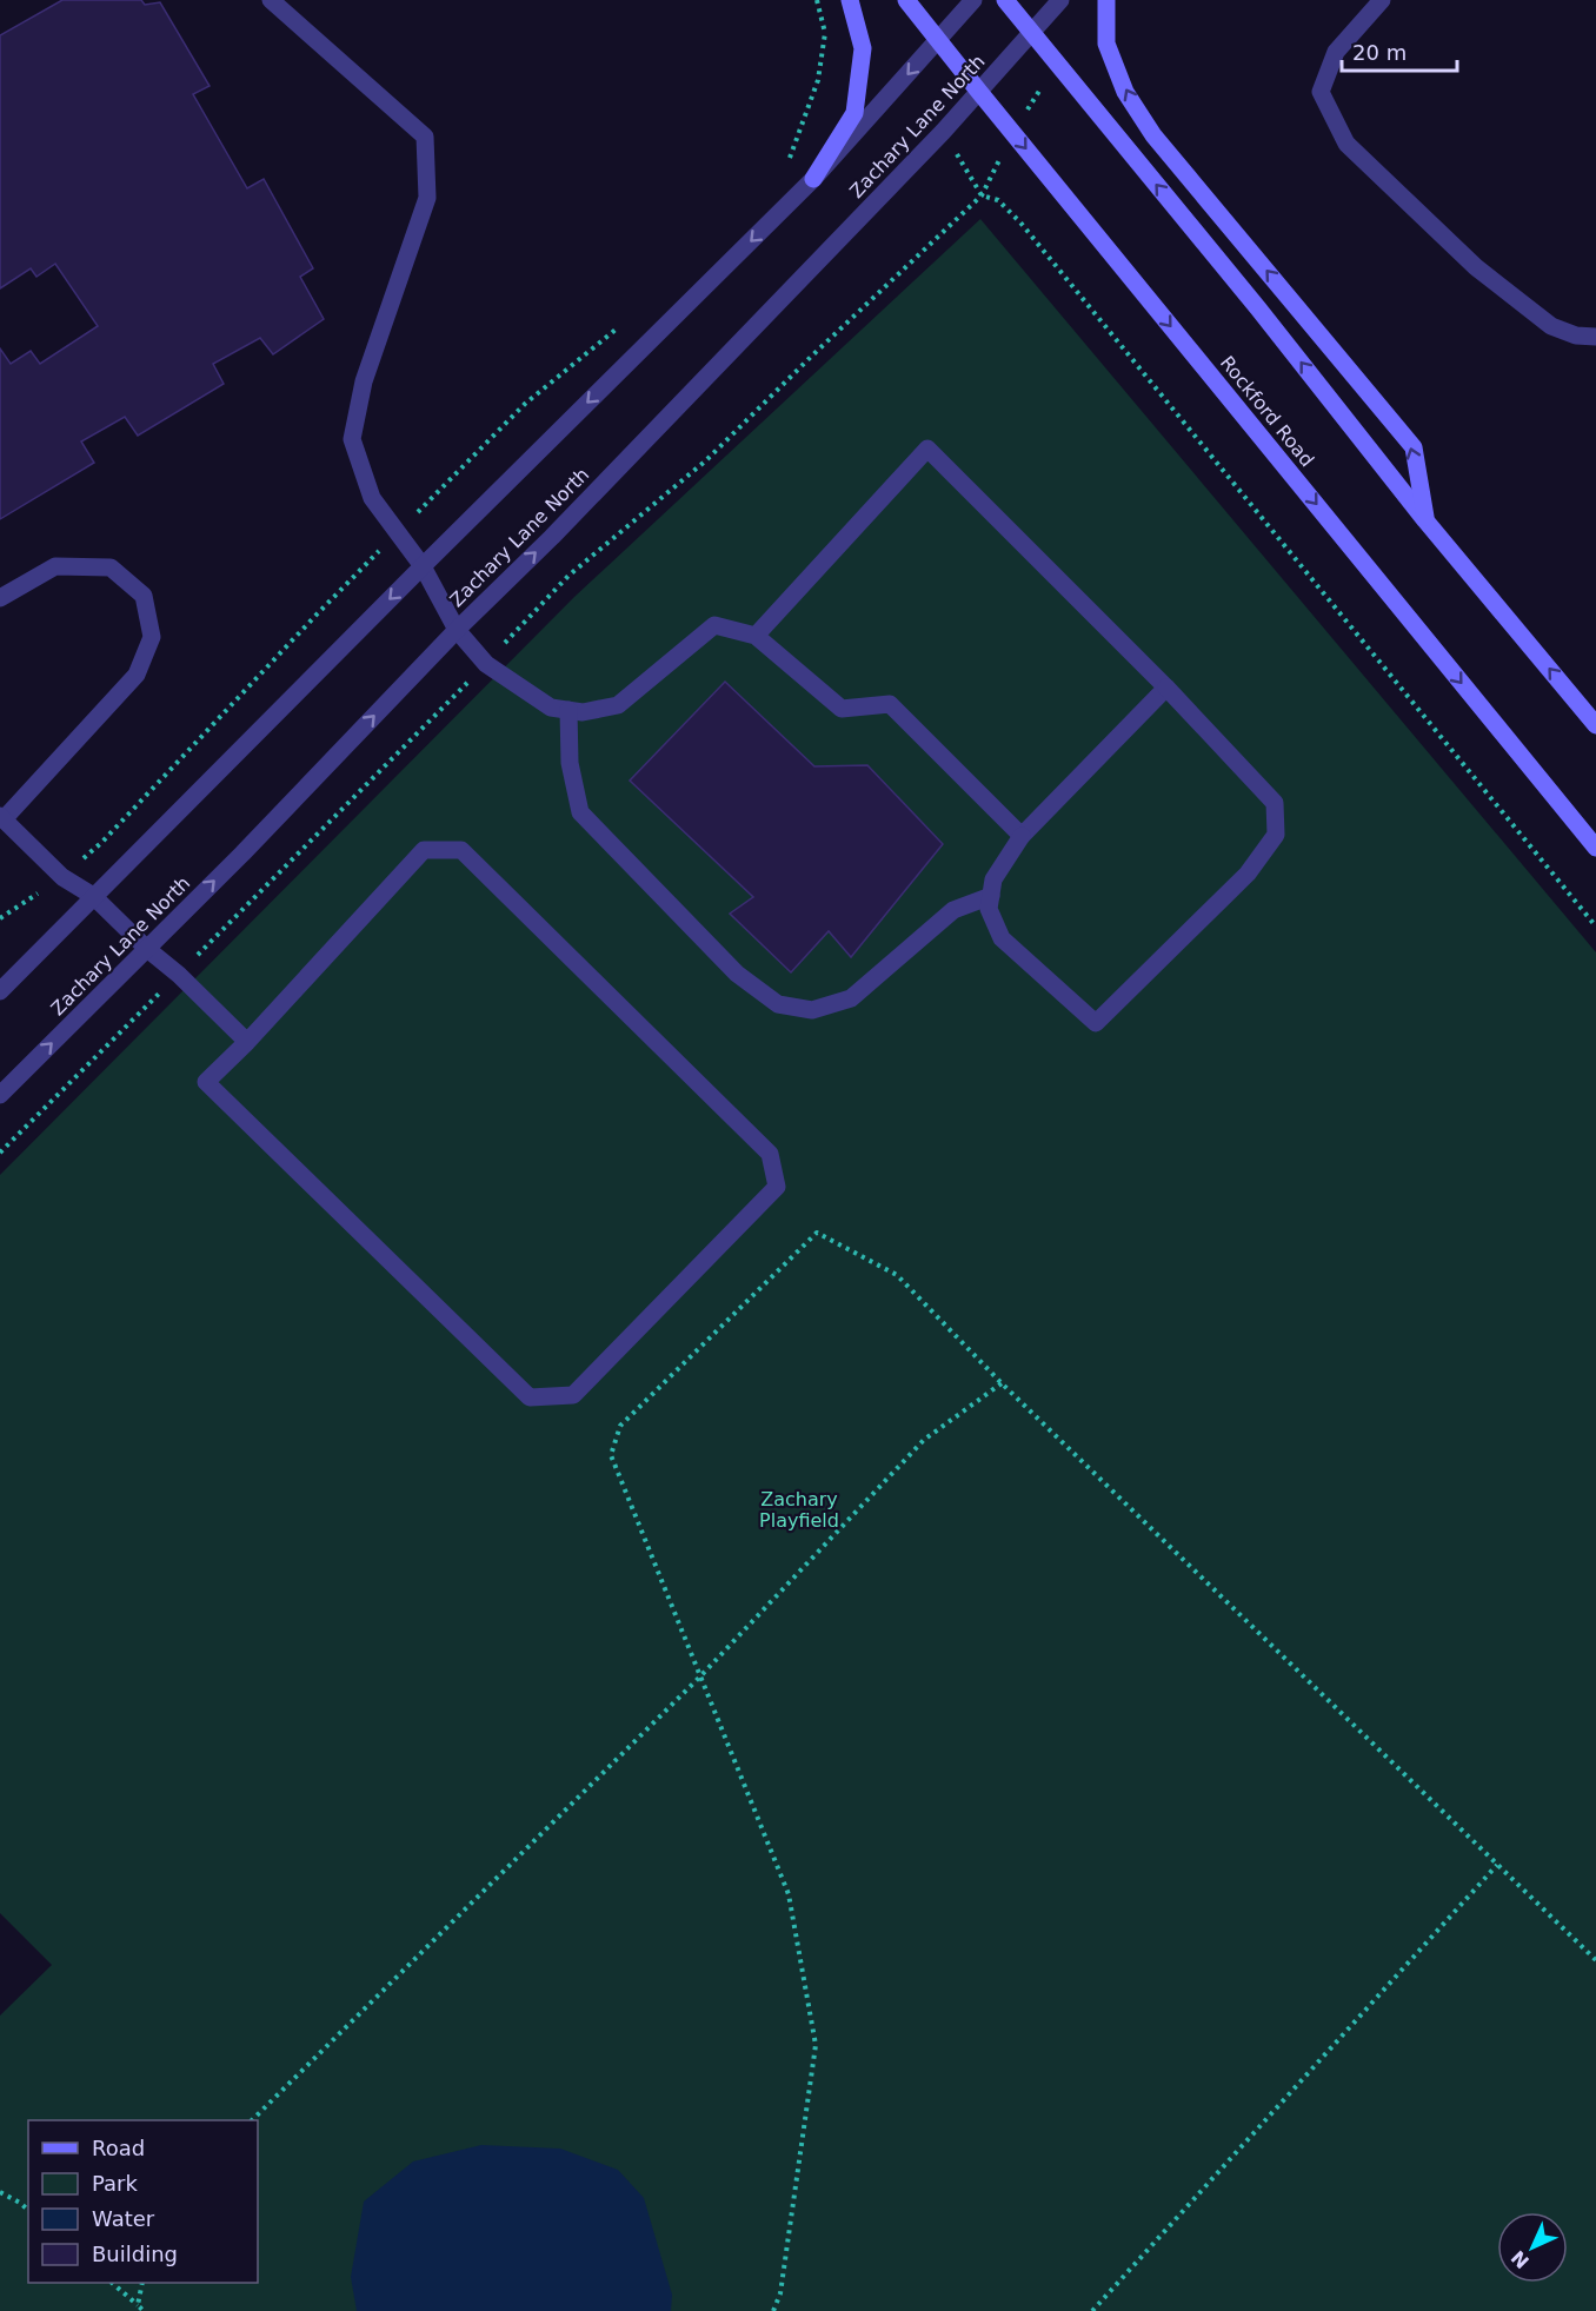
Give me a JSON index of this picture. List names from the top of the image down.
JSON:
{
  "streets": {
    "main road": ["Rockford Road"],
    "street": ["Zachary Lane North"]
  },
  "crossings": [
    ["Zachary Lane North", "Rockford Road"]
  ],
  "parks": ["Zachary Playfield"],
  "legend": [
    "Road",
    "Park",
    "Water",
    "Building"
  ],
  "scale_bar": "20 m",
  "north": "bottom left"
}
